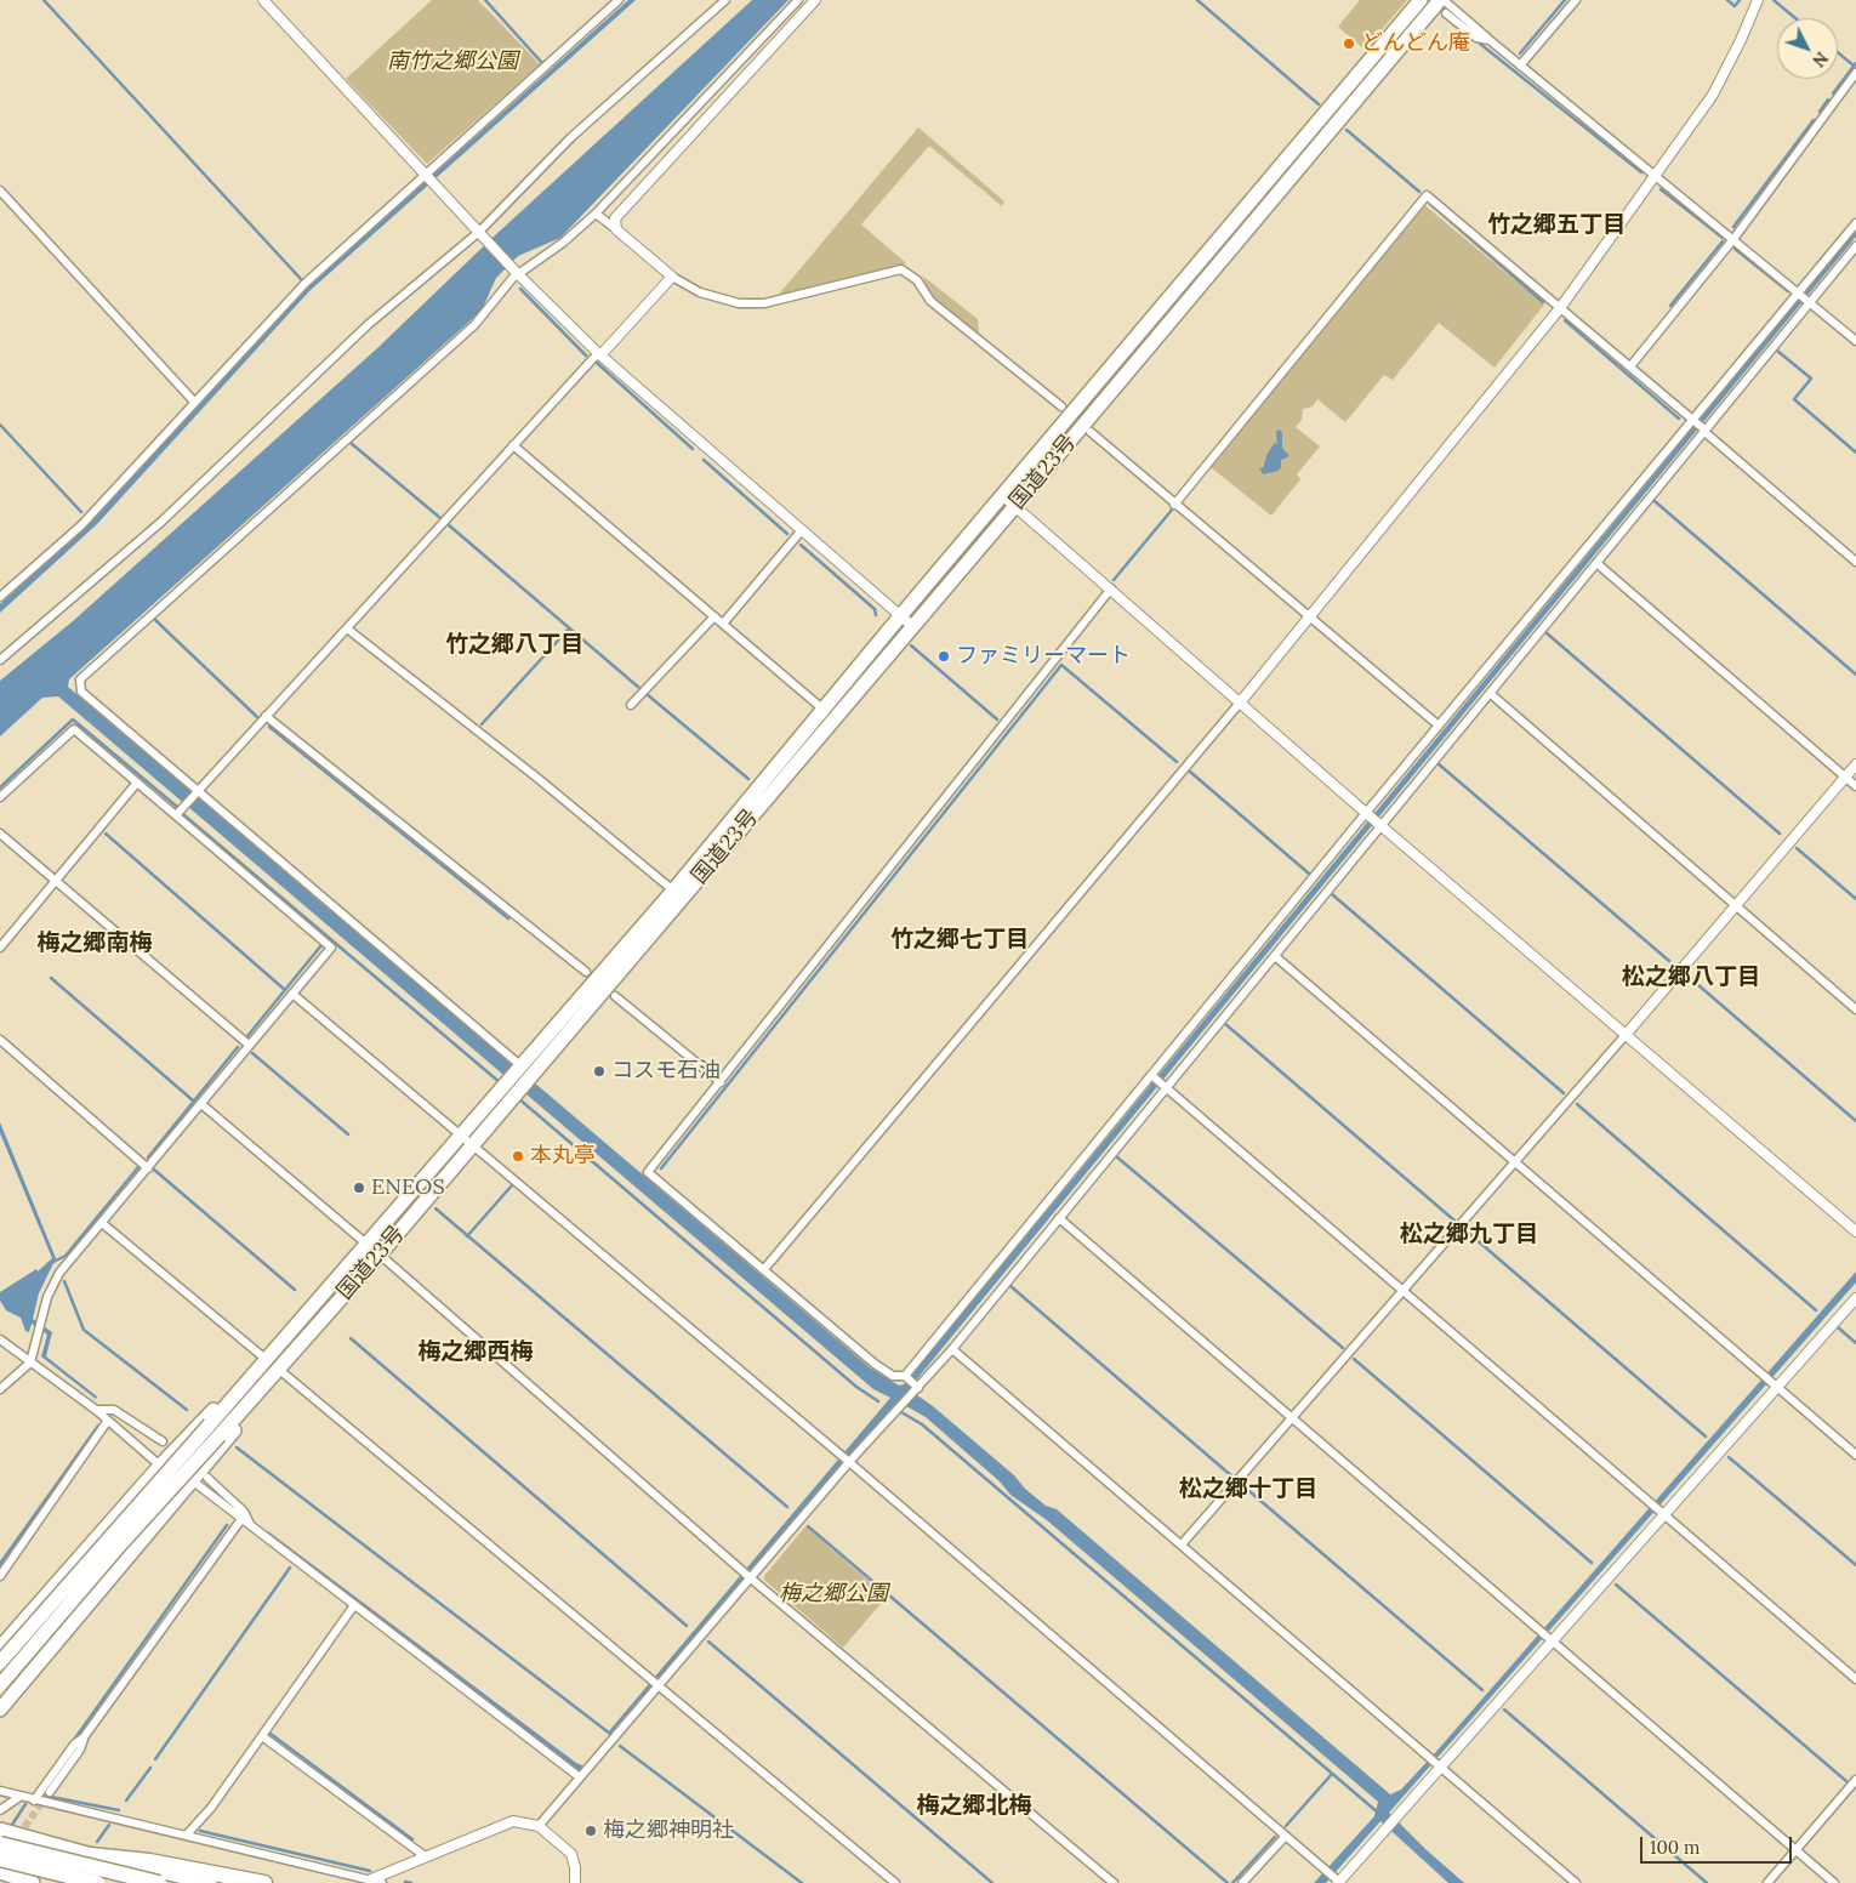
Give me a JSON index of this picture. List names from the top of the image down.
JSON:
{
  "streets": {
    "highway": ["国道23号"]
  },
  "districts": [
    "竹之郷五丁目",
    "竹之郷八丁目",
    "竹之郷七丁目",
    "梅之郷南梅",
    "松之郷八丁目",
    "松之郷九丁目",
    "梅之郷西梅",
    "松之郷十丁目",
    "梅之郷北梅"
  ],
  "parks": ["南竹之郷公園", "梅之郷公園"],
  "places": [
    "どんどん庵",
    "ファミリーマート",
    "コスモ石油",
    "本丸亭",
    "ENEOS",
    "梅之郷神明社"
  ],
  "scale_bar": "100 m",
  "north": "bottom right"
}
